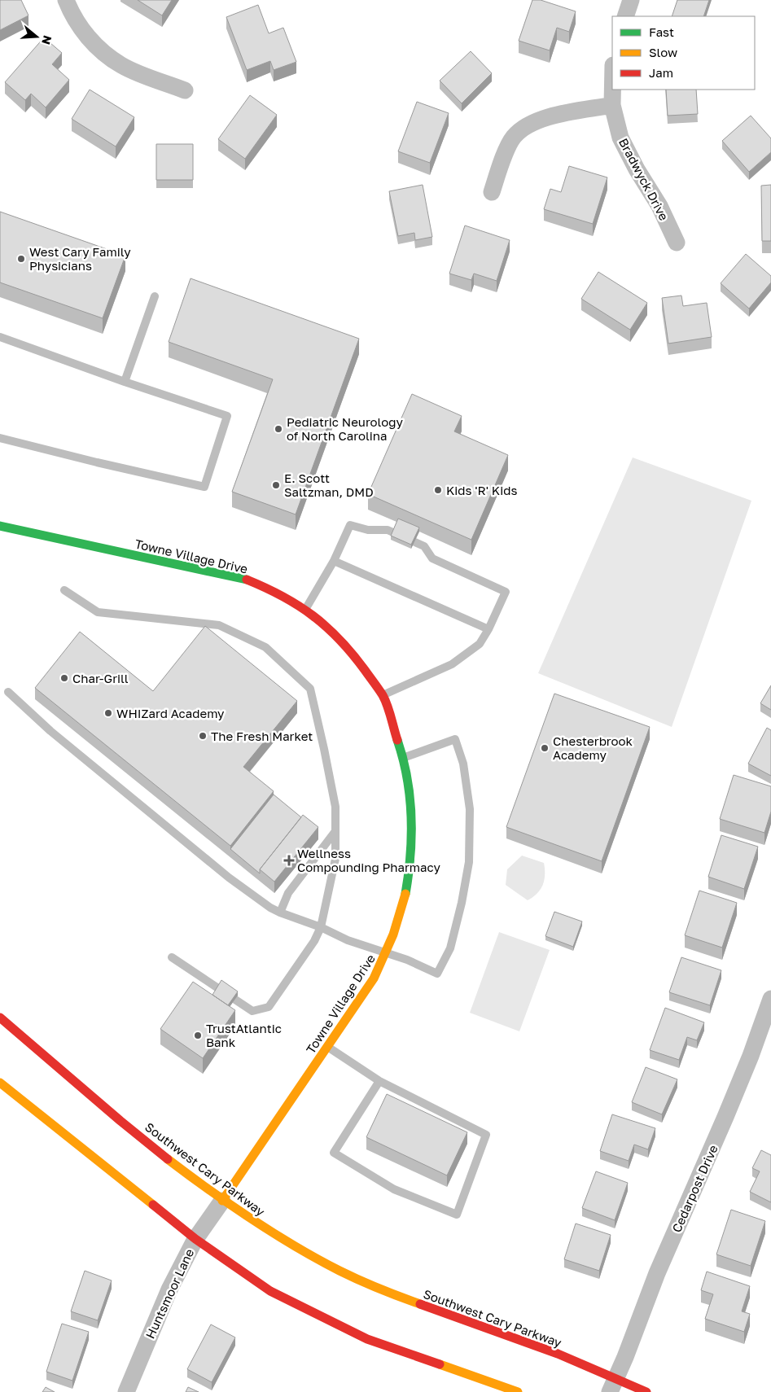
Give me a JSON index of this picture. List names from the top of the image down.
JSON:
{
  "streets": {
    "main road": ["Towne Village Drive", "Southwest Cary Parkway"],
    "street": ["Bradwyck Drive", "Cedarpost Drive", "Huntsmoor Lane"]
  },
  "crossings": [
    ["Towne Village Drive", "Southwest Cary Parkway"],
    ["Towne Village Drive", "Huntsmoor Lane"],
    ["Southwest Cary Parkway", "Cedarpost Drive"],
    ["Southwest Cary Parkway", "Huntsmoor Lane"]
  ],
  "places": {
    "other": [
      "West Cary Family Physicians",
      "Pediatric Neurology of North Carolina",
      "E. Scott Saltzman, DMD",
      "Kids 'R' Kids",
      "Char-Grill",
      "WHIZard Academy",
      "The Fresh Market",
      "Chesterbrook Academy",
      "TrustAtlantic Bank"
    ],
    "health": ["Wellness Compounding Pharmacy"]
  },
  "legend": ["Fast", "Slow", "Jam"],
  "north": "right"
}
